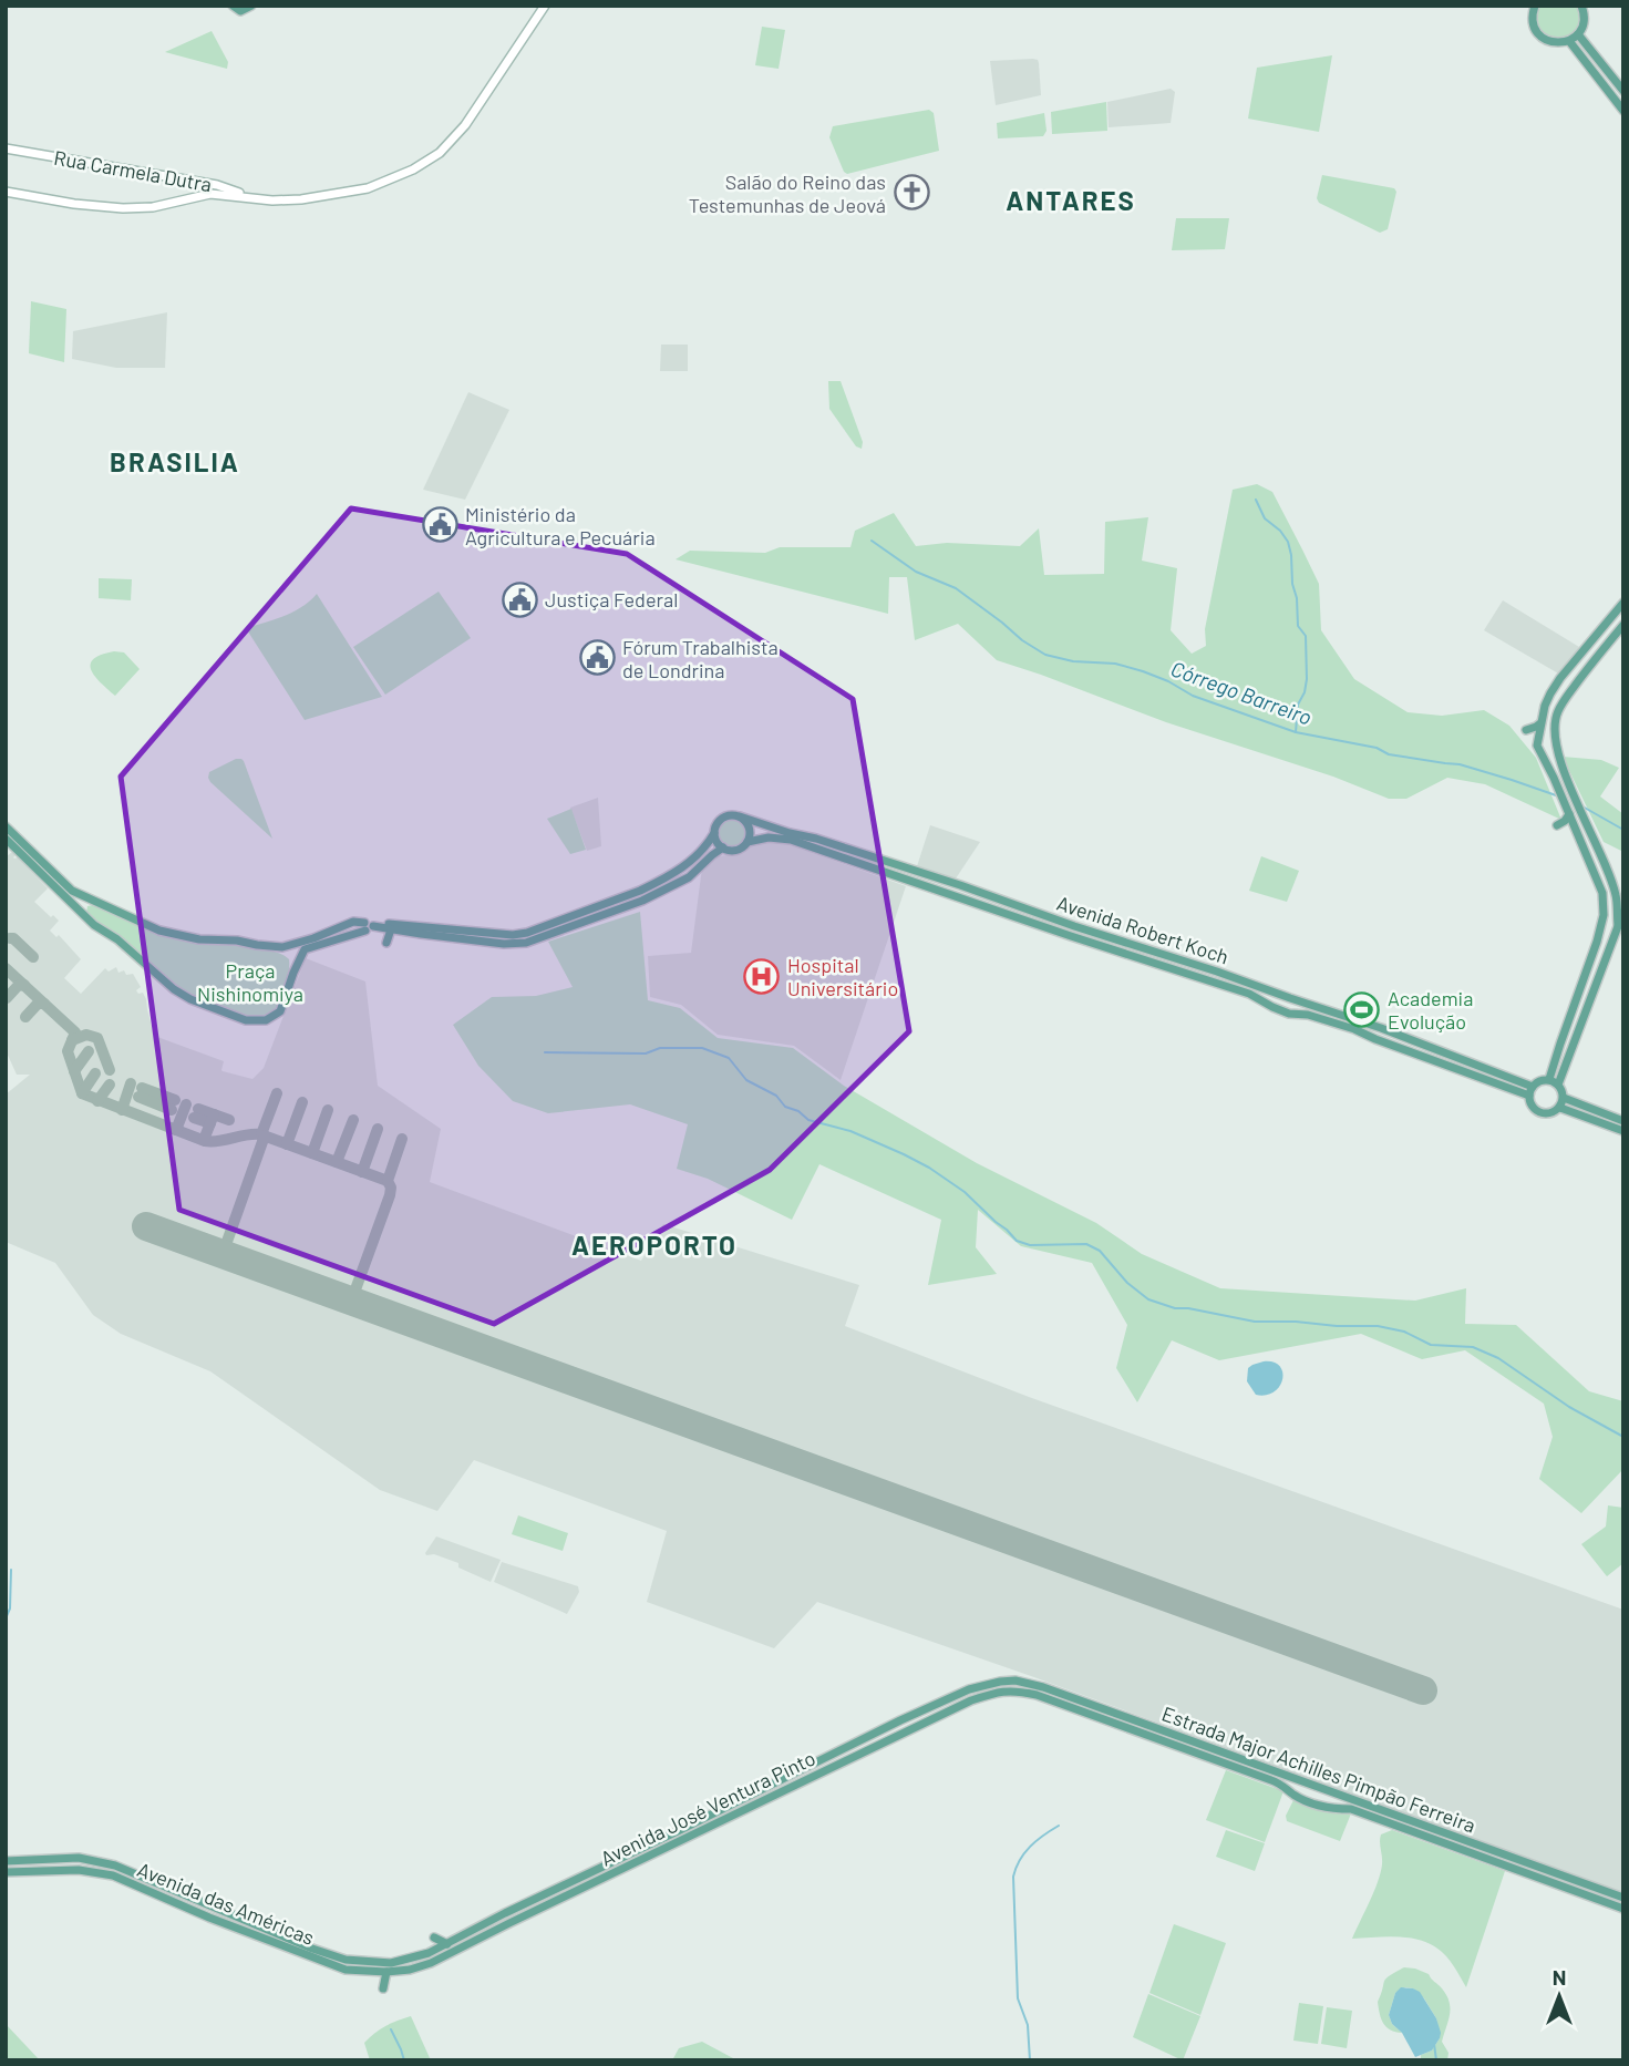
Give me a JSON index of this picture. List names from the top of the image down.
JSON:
{
  "streets": {
    "main road": [
      "Rua Carmela Dutra",
      "Avenida Robert Koch",
      "Estrada Major Achilles Pimpão Ferreira",
      "Avenida José Ventura Pinto",
      "Avenida das Américas"
    ]
  },
  "crossings": [
    ["Estrada Major Achilles Pimpão Ferreira", "Avenida José Ventura Pinto"],
    ["Avenida José Ventura Pinto", "Avenida das Américas"]
  ],
  "districts": ["ANTARES", "BRASILIA", "AEROPORTO"],
  "water": ["Córrego Barreiro"],
  "parks": ["Praça Nishinomiya"],
  "places": {
    "church": ["Salão do Reino das Testemunhas de Jeová"],
    "public building": ["Ministério da Agricultura e Pecuária", "Justiça Federal", "Fórum Trabalhista de Londrina"],
    "hospital": ["Hospital Universitário"],
    "sports": ["Academia Evolução"]
  },
  "north": "top"
}
